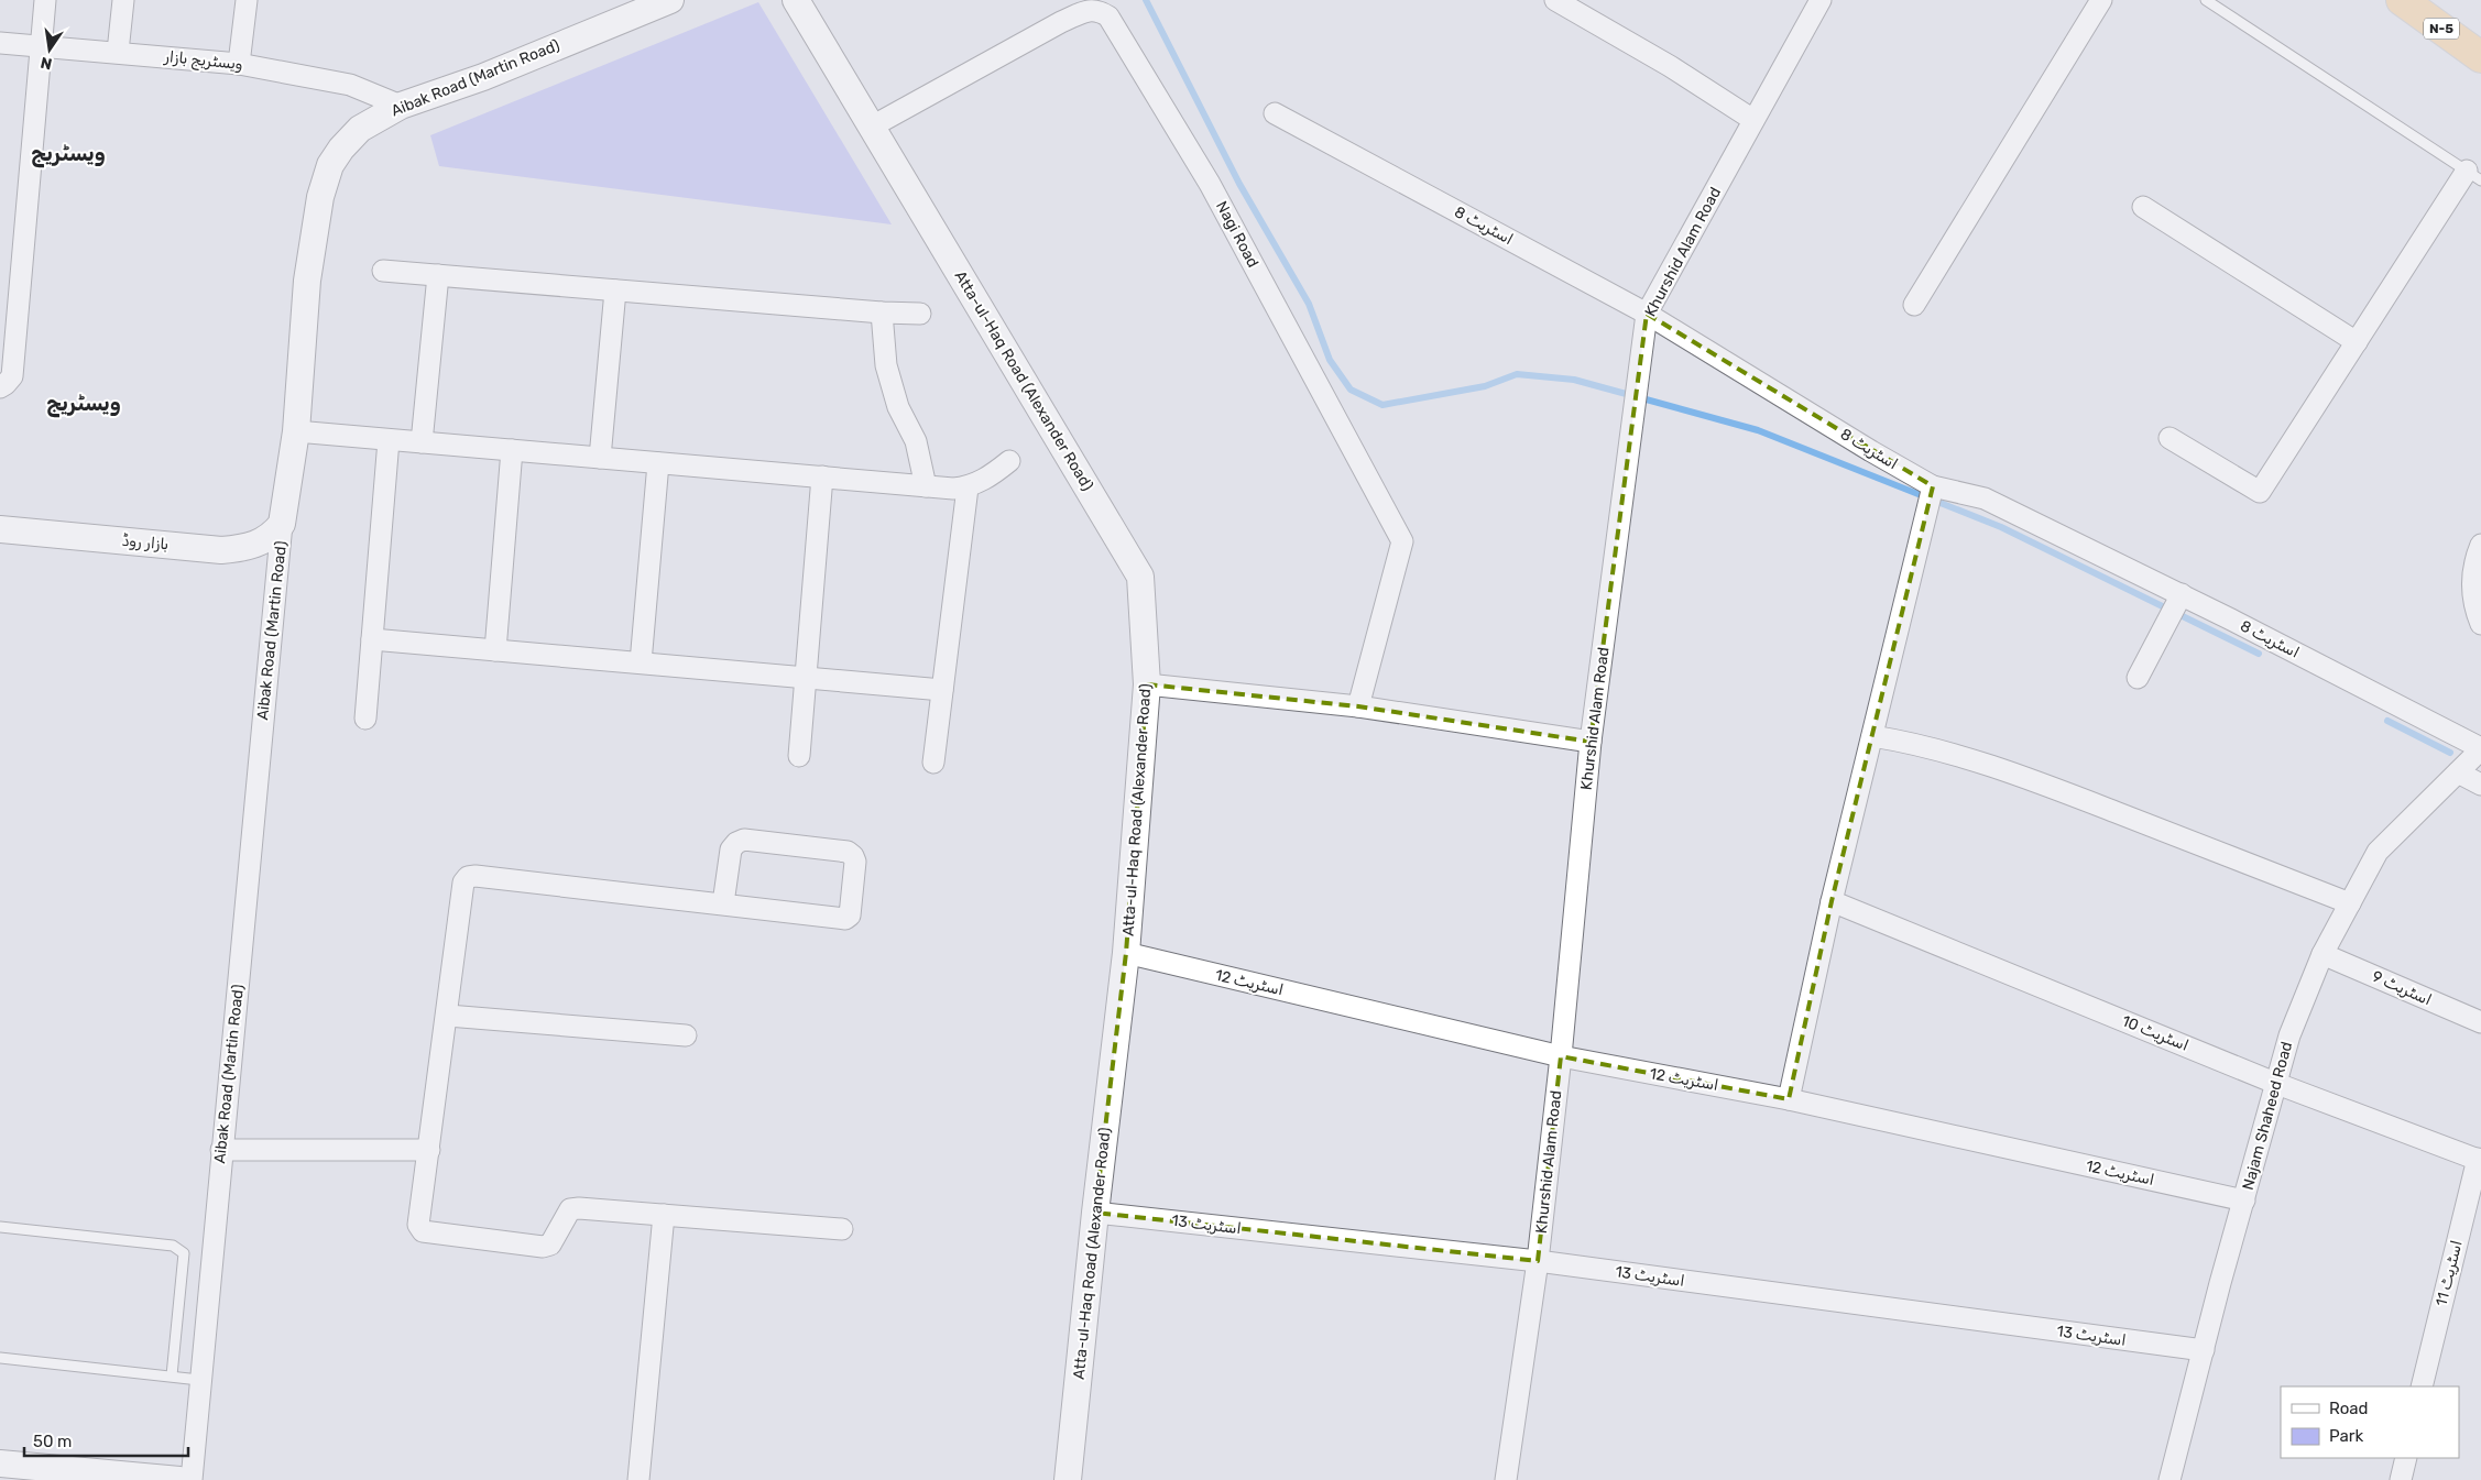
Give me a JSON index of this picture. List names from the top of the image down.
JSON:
{
  "streets": {
    "highway": ["N-5"],
    "street": [
      "ویسٹریج بازار",
      "Aibak Road (Martin Road)",
      "اسٹریٹ 8",
      "Nagi Road",
      "Khurshid Alam Road",
      "Atta-ul-Haq Road (Alexander Road)",
      "بازار روڈ",
      "اسٹریٹ 12",
      "اسٹریٹ 9",
      "اسٹریٹ 10",
      "Najam Shaheed Road",
      "اسٹریٹ 13",
      "اسٹریٹ 11"
    ]
  },
  "crossings": [
    ["ویسٹریج بازار", "Aibak Road (Martin Road)"],
    ["Aibak Road (Martin Road)", "بازار روڈ"],
    ["اسٹریٹ 8", "Khurshid Alam Road"],
    ["اسٹریٹ 8", "Najam Shaheed Road"],
    ["Nagi Road", "Atta-ul-Haq Road (Alexander Road)"],
    ["Khurshid Alam Road", "اسٹریٹ 12"],
    ["Khurshid Alam Road", "اسٹریٹ 13"],
    ["Atta-ul-Haq Road (Alexander Road)", "اسٹریٹ 12"],
    ["Atta-ul-Haq Road (Alexander Road)", "اسٹریٹ 13"],
    ["اسٹریٹ 12", "Najam Shaheed Road"],
    ["اسٹریٹ 9", "Najam Shaheed Road"],
    ["اسٹریٹ 10", "Najam Shaheed Road"],
    ["اسٹریٹ 10", "اسٹریٹ 11"],
    ["Najam Shaheed Road", "اسٹریٹ 13"]
  ],
  "districts": ["ویسٹریج", "ویسٹریج"],
  "legend": ["Road", "Park"],
  "scale_bar": "50 m",
  "north": "bottom"
}
